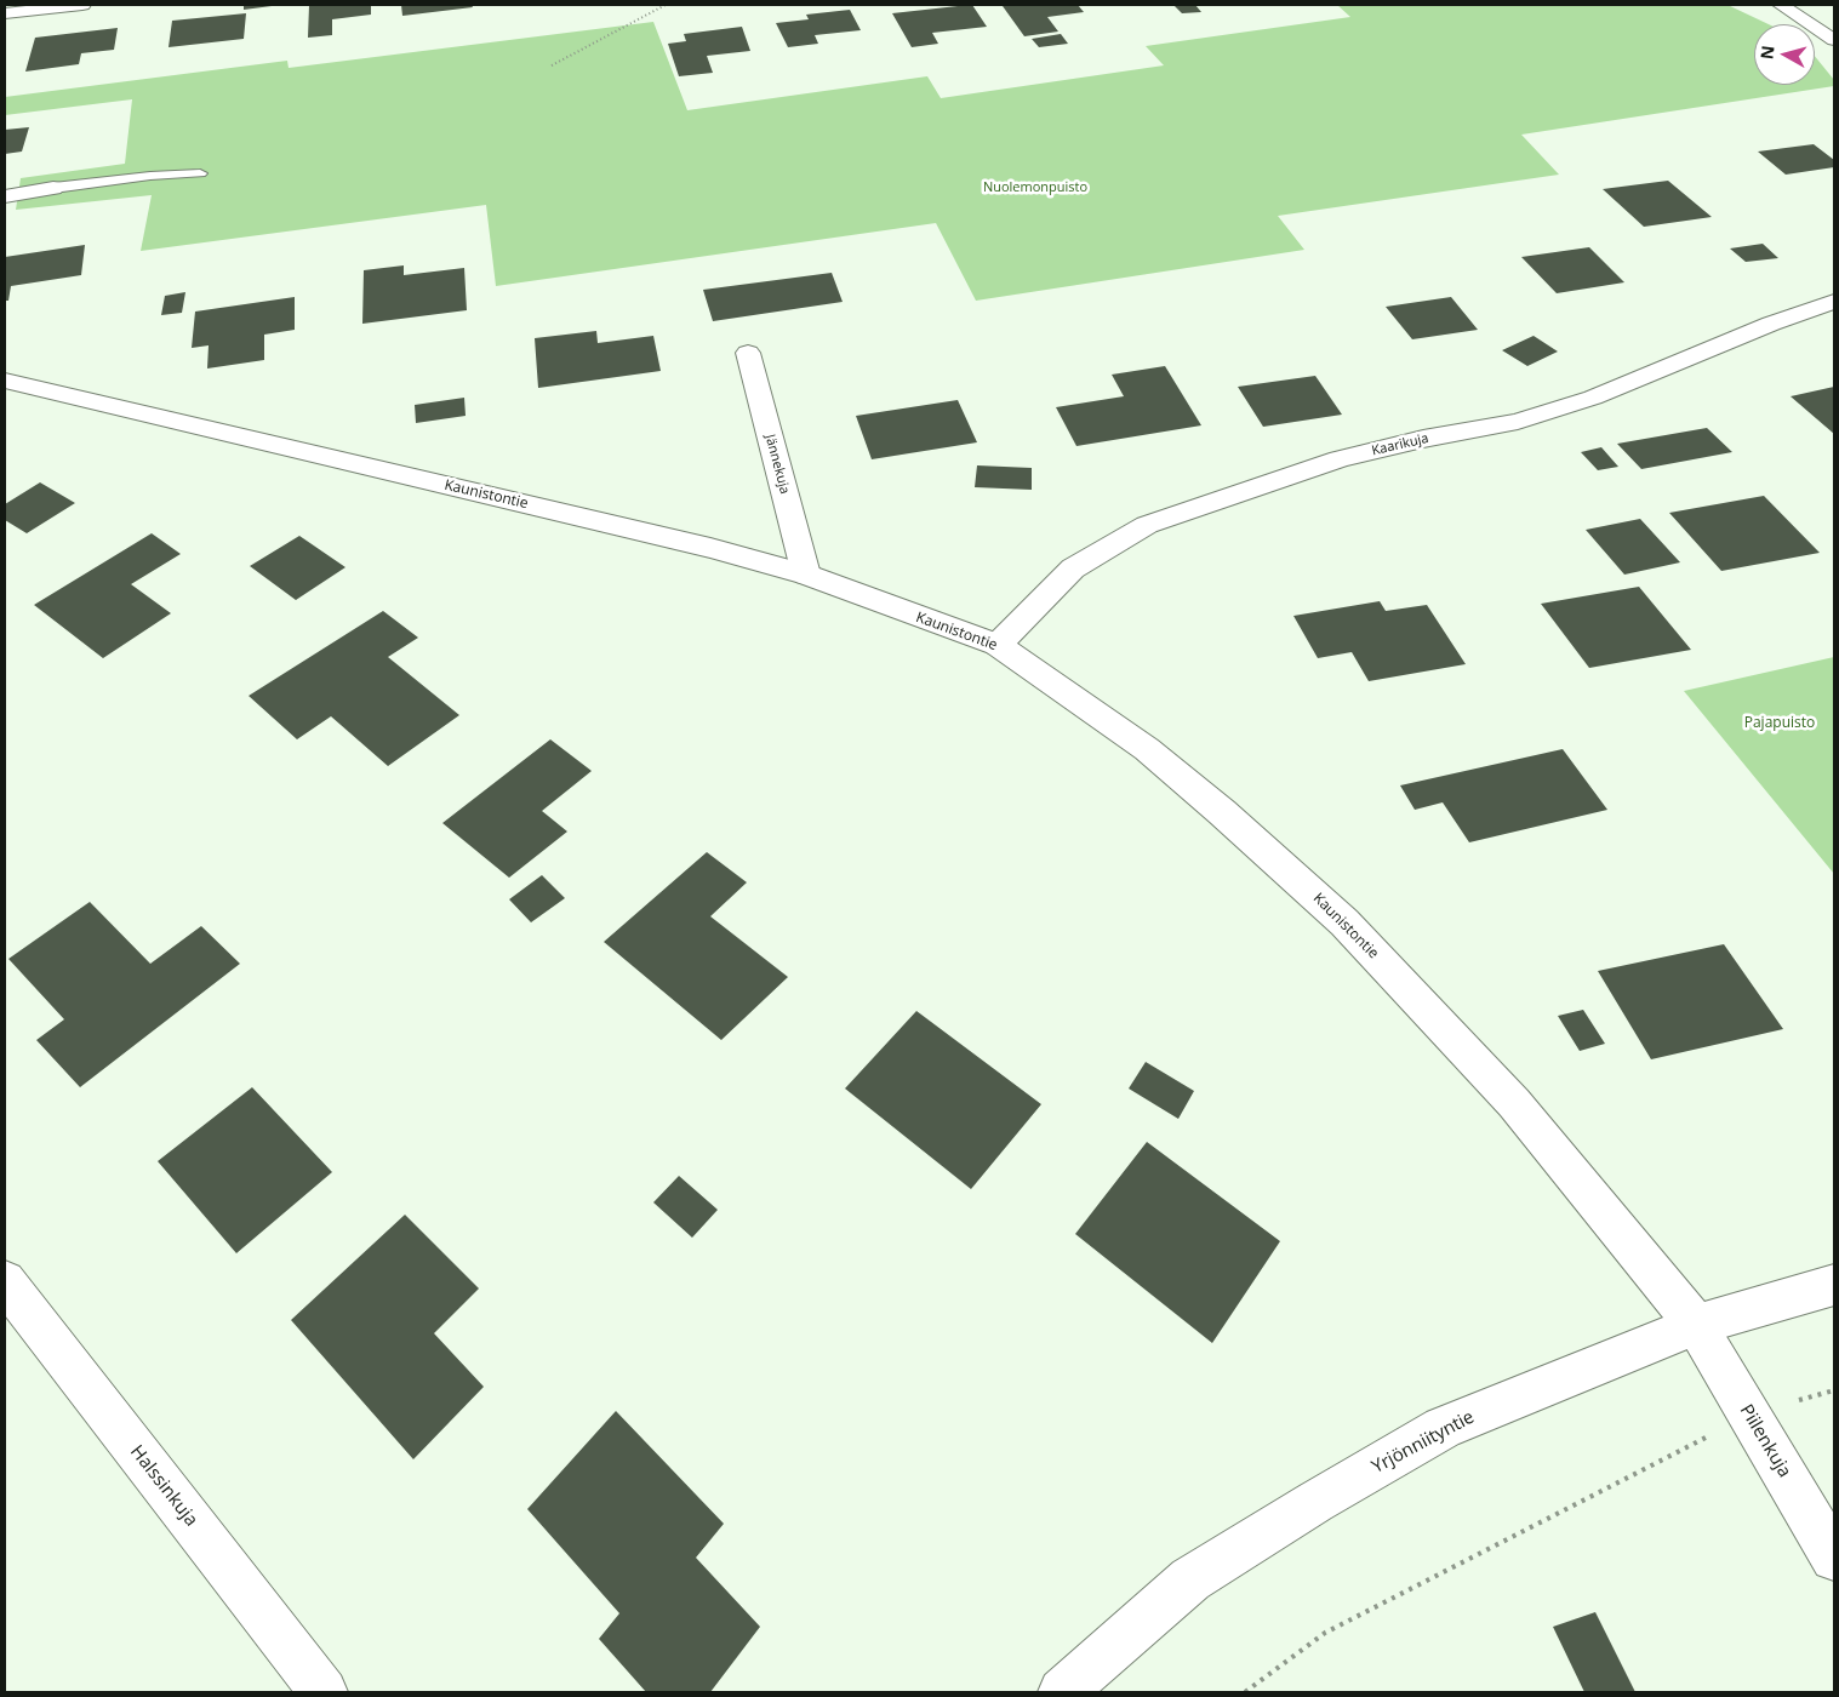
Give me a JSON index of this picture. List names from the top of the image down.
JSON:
{
  "streets": {
    "street": [
      "Kaarikuja",
      "Jännekuja",
      "Kaunistontie",
      "Piilenkuja",
      "Yrjönniityntie",
      "Halssinkuja"
    ]
  },
  "crossings": [
    ["Kaarikuja", "Kaunistontie"],
    ["Jännekuja", "Kaunistontie"],
    ["Kaunistontie", "Piilenkuja"],
    ["Kaunistontie", "Yrjönniityntie"],
    ["Piilenkuja", "Yrjönniityntie"]
  ],
  "parks": ["Nuolemonpuisto", "Pajapuisto"],
  "north": "left"
}
